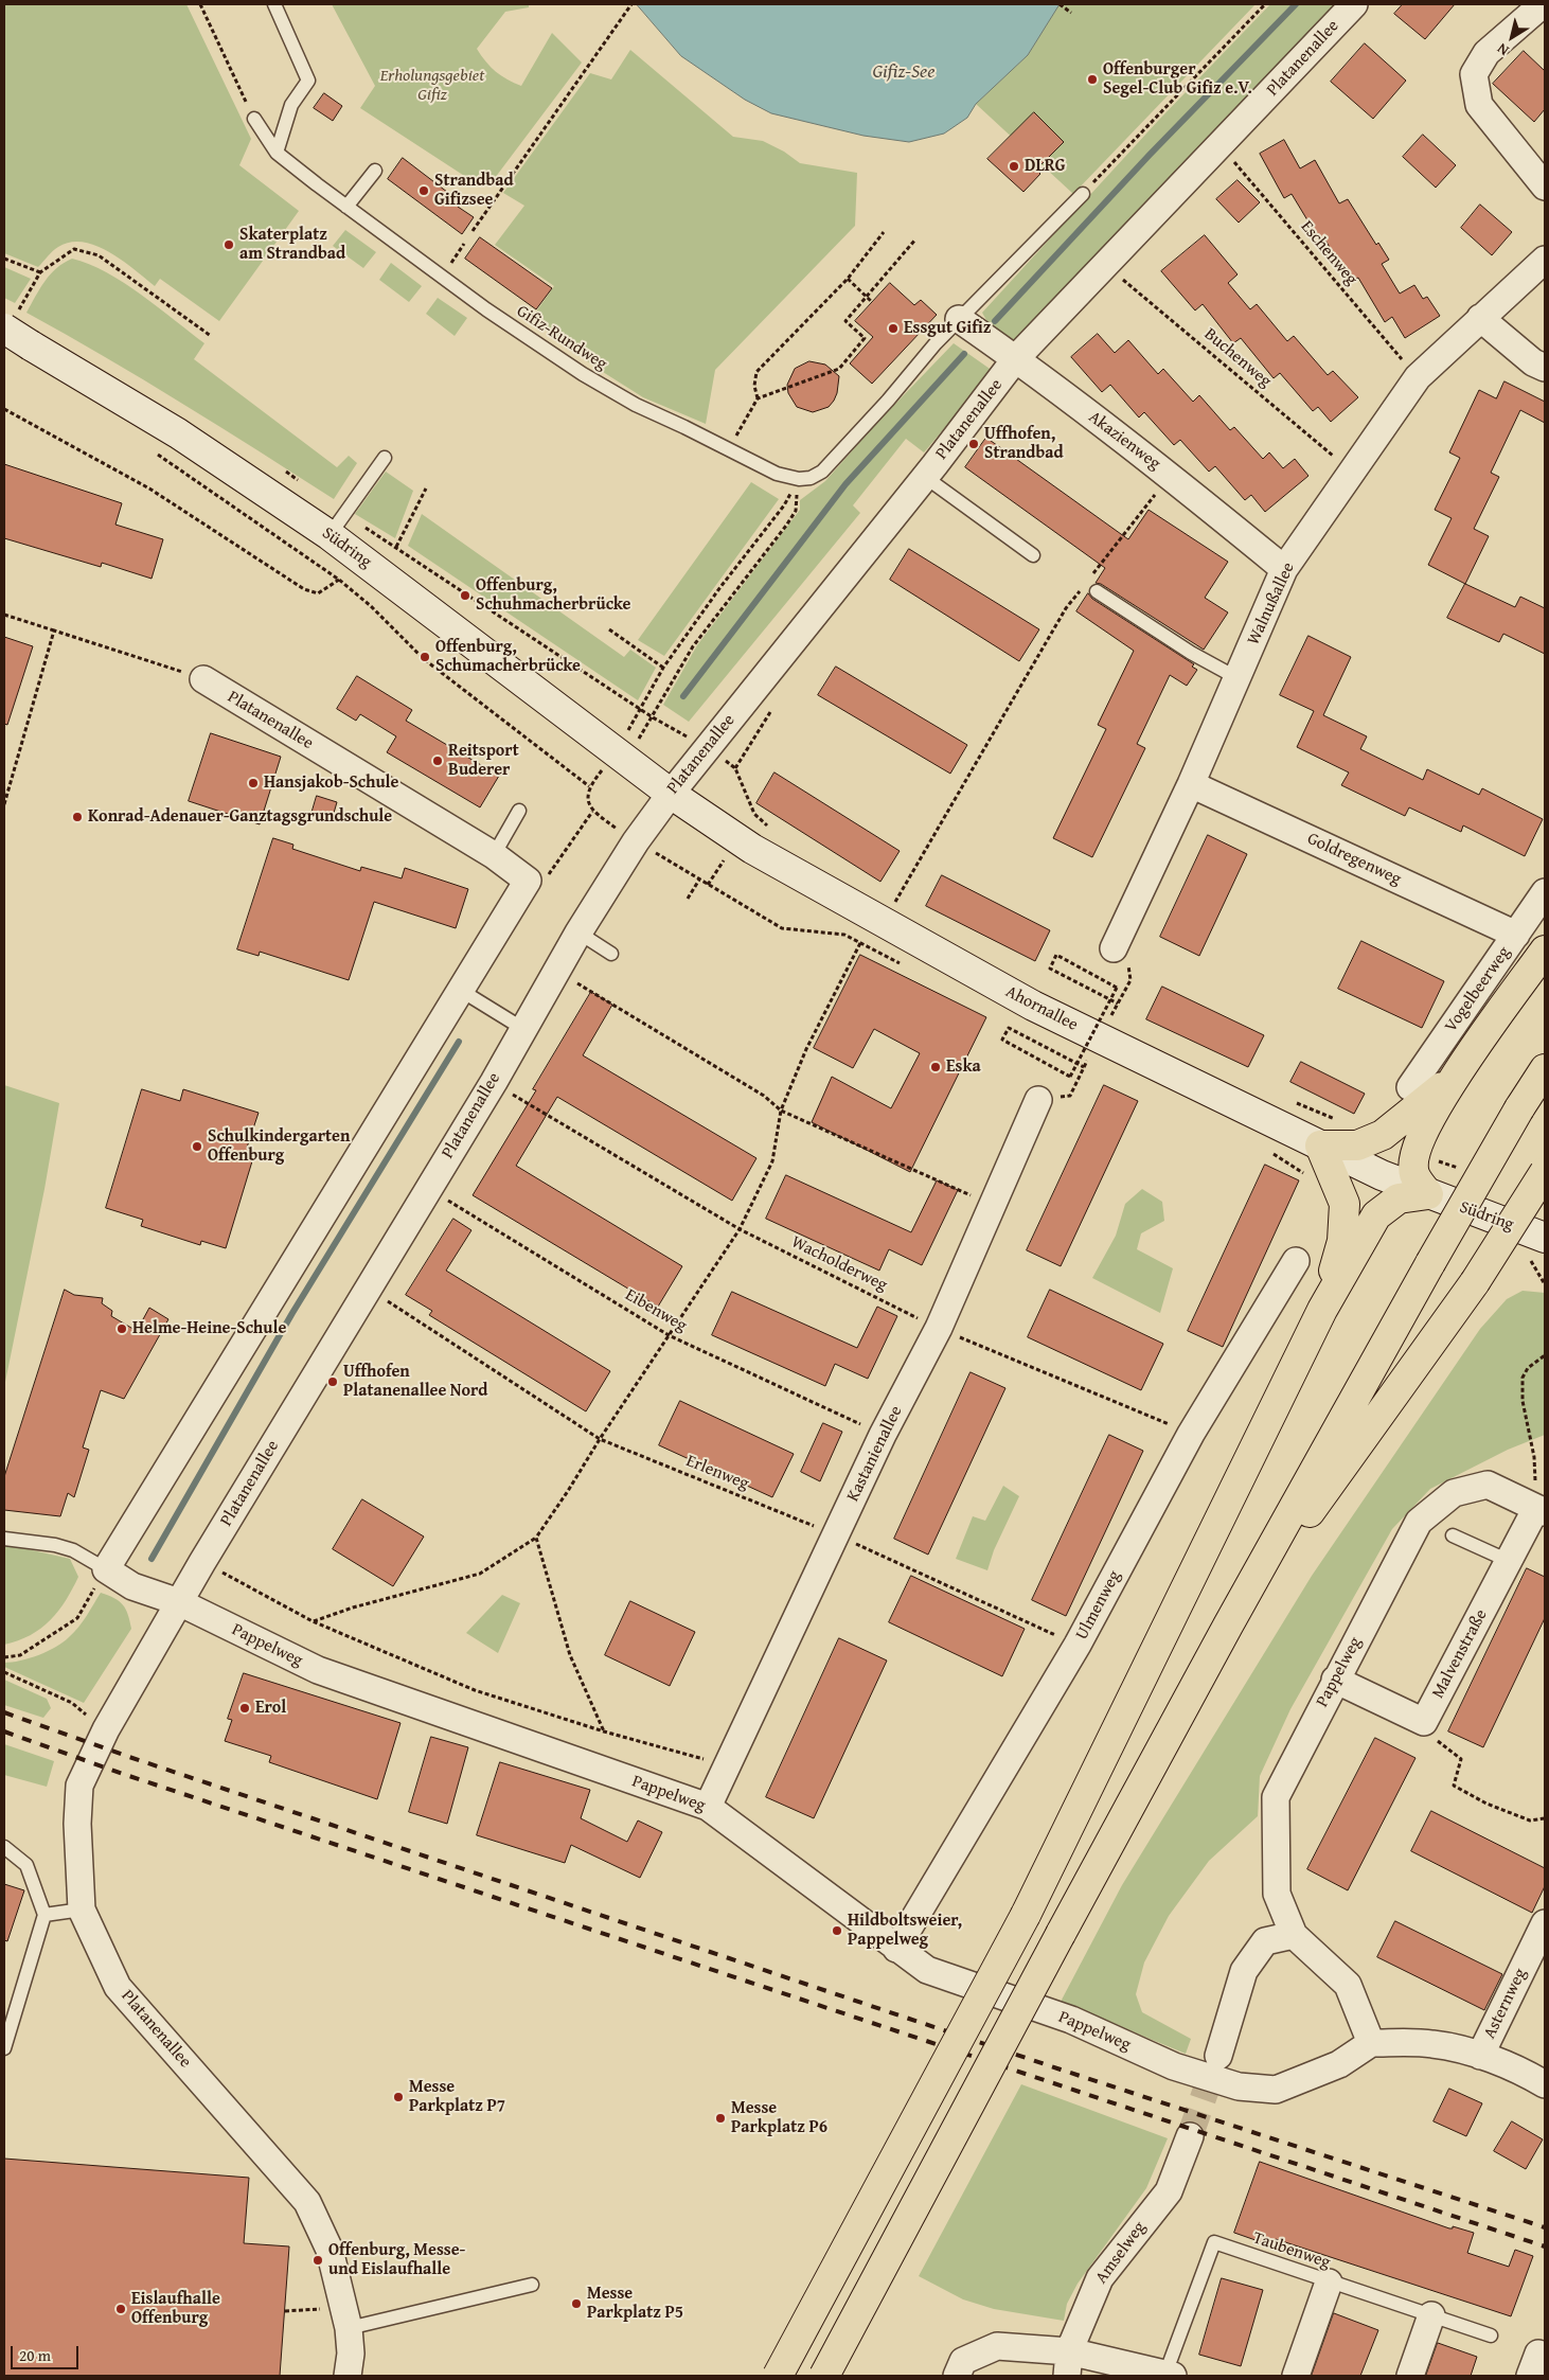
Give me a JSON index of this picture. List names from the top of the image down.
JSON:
{
  "streets": {
    "street": [
      "Platanenallee",
      "Akazienweg",
      "Südring",
      "Walnußallee",
      "Goldregenweg",
      "Vogelbeerweg",
      "Ahornallee",
      "Kastanienallee",
      "Ulmenweg",
      "Pappelweg",
      "Malvenstraße",
      "Asternweg",
      "Amselweg"
    ],
    "lane": ["Gifiz-Rundweg", "Taubenweg"],
    "path": [
      "Eschenweg",
      "Buchenweg",
      "Wacholderweg",
      "Eibenweg",
      "Erlenweg"
    ]
  },
  "crossings": [
    ["Platanenallee", "Eschenweg"],
    ["Platanenallee", "Buchenweg"],
    ["Platanenallee", "Akazienweg"],
    ["Platanenallee", "Südring"],
    ["Platanenallee", "Ahornallee"],
    ["Platanenallee", "Wacholderweg"],
    ["Platanenallee", "Eibenweg"],
    ["Platanenallee", "Erlenweg"],
    ["Platanenallee", "Pappelweg"],
    ["Eschenweg", "Walnußallee"],
    ["Buchenweg", "Walnußallee"],
    ["Akazienweg", "Walnußallee"],
    ["Südring", "Ahornallee"],
    ["Walnußallee", "Goldregenweg"],
    ["Goldregenweg", "Vogelbeerweg"],
    ["Wacholderweg", "Kastanienallee"],
    ["Wacholderweg", "Ulmenweg"],
    ["Eibenweg", "Kastanienallee"],
    ["Kastanienallee", "Erlenweg"],
    ["Kastanienallee", "Pappelweg"],
    ["Erlenweg", "Ulmenweg"],
    ["Ulmenweg", "Pappelweg"],
    ["Pappelweg", "Malvenstraße"]
  ],
  "water": ["Gifiz-See"],
  "parks": ["Erholungsgebiet Gifiz"],
  "places": [
    "Offenburger Segel-Club Gifiz e.V.",
    "DLRG",
    "Strandbad Gifizsee",
    "Skaterplatz am Strandbad",
    "Essgut Gifiz",
    "Uffhofen, Strandbad",
    "Offenburg, Schuhmacherbrücke",
    "Offenburg, Schumacherbrücke",
    "Reitsport Buderer",
    "Hansjakob-Schule",
    "Konrad-Adenauer-Ganztagsgrundschule",
    "Eska",
    "Schulkindergarten Offenburg",
    "Helme-Heine-Schule",
    "Uffhofen Platanenallee Nord",
    "Erol",
    "Hildboltsweier, Pappelweg",
    "Messe Parkplatz P7",
    "Messe Parkplatz P6",
    "Offenburg, Messe- und Eislaufhalle",
    "Messe Parkplatz P5",
    "Eislaufhalle Offenburg"
  ],
  "scale_bar": "20 m",
  "north": "bottom left"
}
